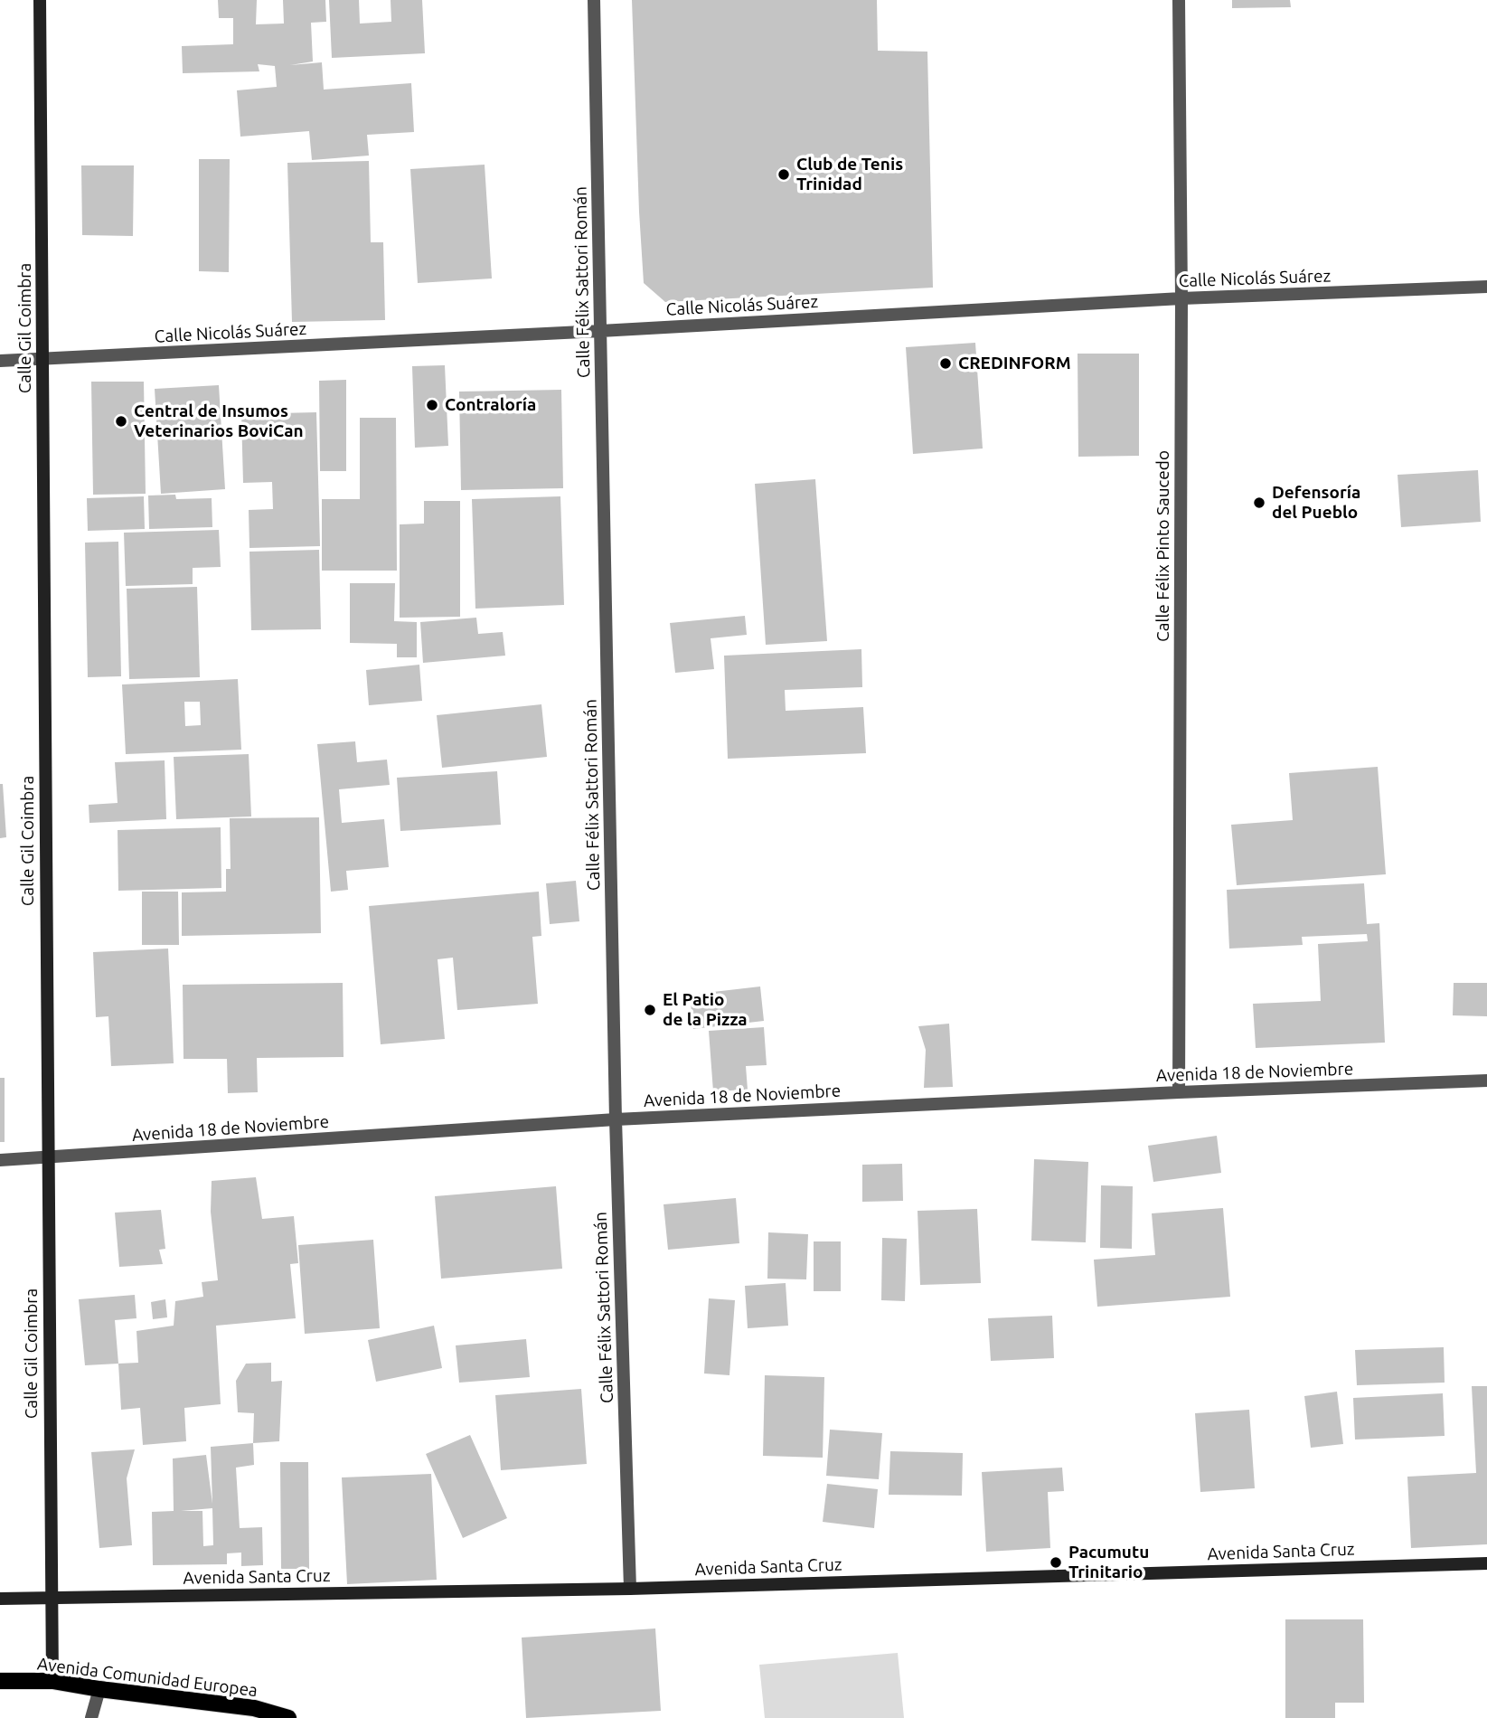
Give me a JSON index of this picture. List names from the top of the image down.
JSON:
{
  "streets": {
    "main road": ["Avenida Comunidad Europea"],
    "street": [
      "Calle Nicolás Suárez",
      "Calle Félix Sattori Román",
      "Calle Gil Coimbra",
      "Calle Félix Pinto Saucedo",
      "Avenida 18 de Noviembre",
      "Avenida Santa Cruz"
    ]
  },
  "crossings": [
    ["Calle Nicolás Suárez", "Calle Félix Sattori Román"],
    ["Calle Nicolás Suárez", "Calle Gil Coimbra"],
    ["Calle Nicolás Suárez", "Calle Félix Pinto Saucedo"],
    ["Calle Félix Sattori Román", "Avenida 18 de Noviembre"],
    ["Calle Félix Sattori Román", "Avenida Santa Cruz"],
    ["Calle Gil Coimbra", "Avenida 18 de Noviembre"],
    ["Calle Gil Coimbra", "Avenida Santa Cruz"],
    ["Calle Gil Coimbra", "Avenida Comunidad Europea"],
    ["Calle Félix Pinto Saucedo", "Avenida 18 de Noviembre"]
  ],
  "places": [
    "Club de Tenis Trinidad",
    "CREDINFORM",
    "Contraloría",
    "Central de Insumos Veterinarios BoviCan",
    "Defensoría del Pueblo",
    "El Patio de la Pizza",
    "Pacumutu Trinitario"
  ]
}
